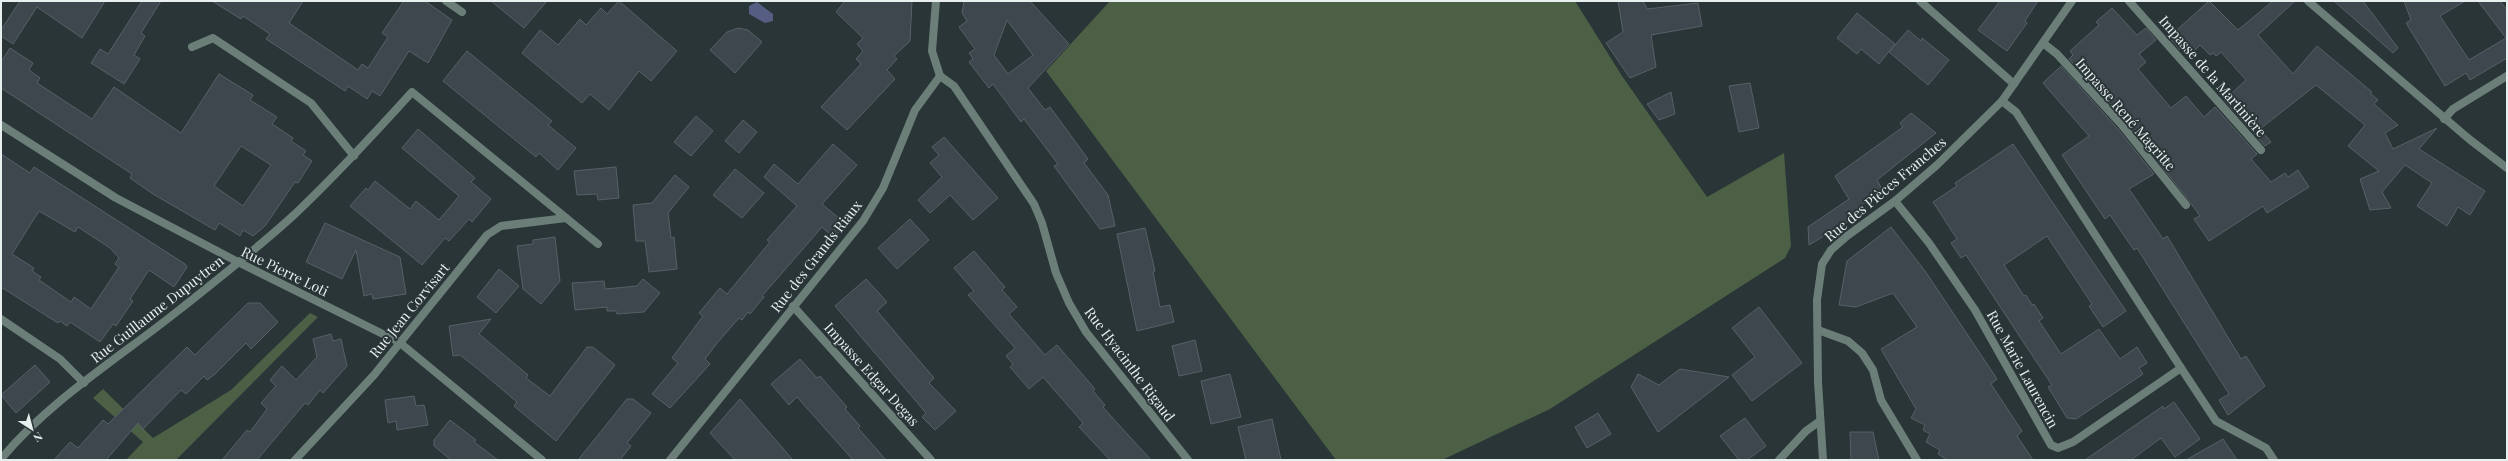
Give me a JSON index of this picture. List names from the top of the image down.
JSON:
{
  "streets": {
    "street": [
      "Impasse de la Martinière",
      "Impasse René Magritte",
      "Rue des Pièces Franches",
      "Rue des Grands Riaux",
      "Rue Pierre Loti",
      "Rue Guillaume Dupuytren",
      "Rue Jean Corvisart",
      "Rue Hyacinthe Rigaud",
      "Rue Marie Laurencin",
      "Impasse Edgar Degas"
    ]
  },
  "crossings": [
    ["Impasse René Magritte", "Rue des Pièces Franches"],
    ["Rue des Pièces Franches", "Rue Marie Laurencin"],
    ["Rue des Grands Riaux", "Rue Hyacinthe Rigaud"],
    ["Rue des Grands Riaux", "Impasse Edgar Degas"],
    ["Rue Pierre Loti", "Rue Guillaume Dupuytren"],
    ["Rue Pierre Loti", "Rue Jean Corvisart"],
    ["Rue Guillaume Dupuytren", "Rue Jean Corvisart"]
  ],
  "north": "bottom right"
}
